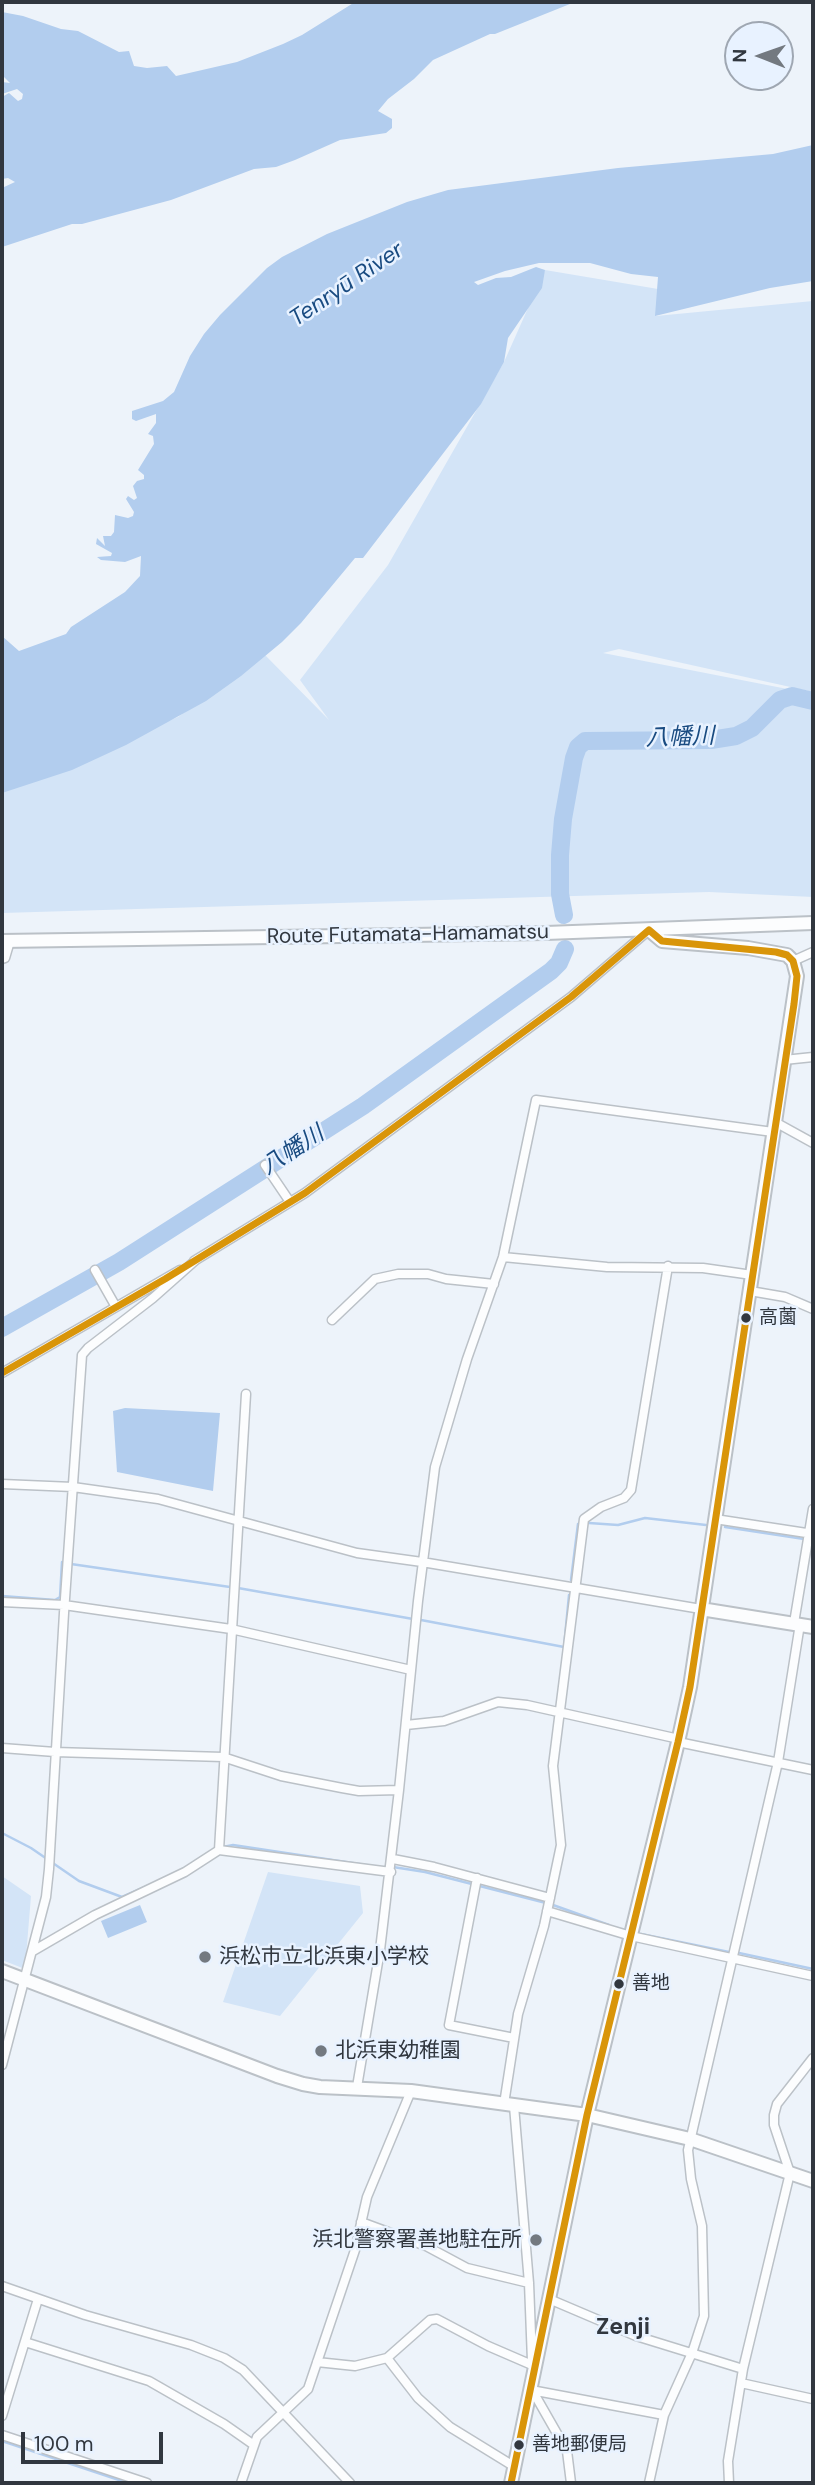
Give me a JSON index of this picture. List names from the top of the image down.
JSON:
{
  "streets": {
    "main road": ["Route Futamata-Hamamatsu"]
  },
  "districts": ["Zenji"],
  "water": ["Tenryū River", "八幡川"],
  "places": [
    "高薗",
    "浜松市立北浜東小学校",
    "善地",
    "北浜東幼稚園",
    "浜北警察署善地駐在所",
    "善地郵便局"
  ],
  "scale_bar": "100 m",
  "north": "left"
}
